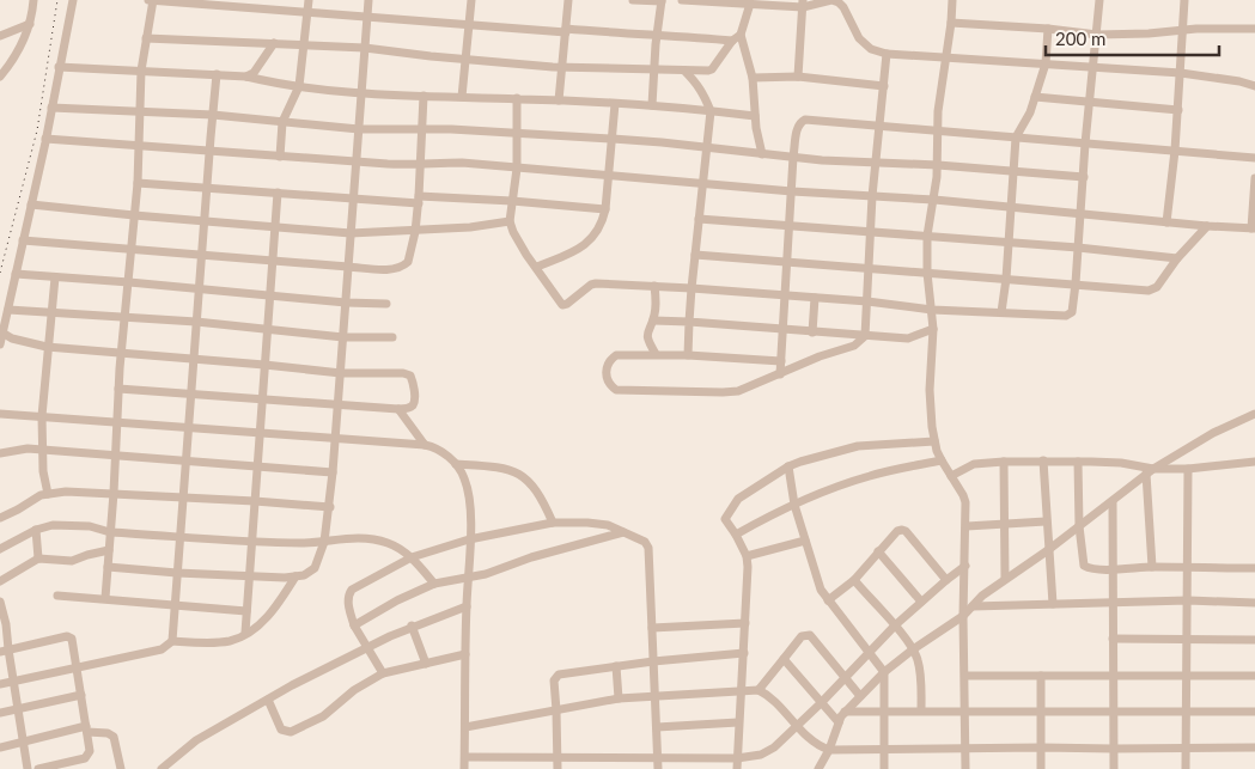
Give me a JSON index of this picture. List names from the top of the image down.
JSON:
{
  "scale_bar": "200 m"
}
